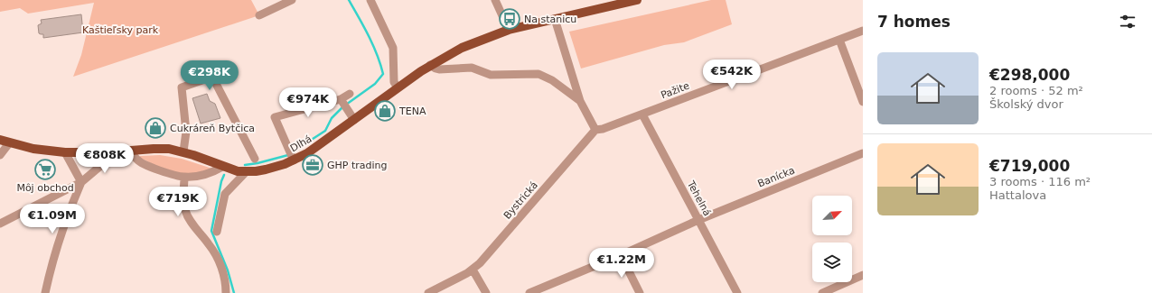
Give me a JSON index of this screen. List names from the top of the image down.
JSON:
{
  "streets": {
    "main road": ["Dlhá"],
    "street": [
      "Pažite",
      "Banícka",
      "Tehelná",
      "Bystrická"
    ]
  },
  "crossings": [
    ["Pažite", "Tehelná"],
    ["Pažite", "Bystrická"],
    ["Banícka", "Tehelná"]
  ],
  "parks": ["Kaštieľsky park"],
  "places": {
    "bus stop": ["Na stanicu"],
    "shop": ["TENA", "Cukráreň Bytčica"],
    "office": ["GHP trading"],
    "supermarket": ["Môj obchod"]
  },
  "north": "top right",
  "page": {
    "heading": "7 homes",
    "list": [
      {
        "name": "€298,000",
        "note": "2 rooms · 52 m² · Školský dvor"
      },
      {
        "name": "€719,000",
        "note": "3 rooms · 116 m² · Hattalova"
      }
    ],
    "price": [
      "€542K",
      "€298K",
      "€974K",
      "€808K",
      "€719K",
      "€1.09M",
      "€1.22M"
    ]
  }
}
